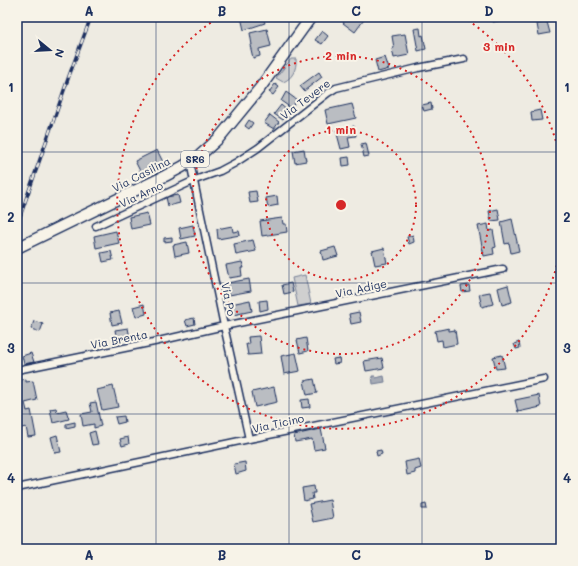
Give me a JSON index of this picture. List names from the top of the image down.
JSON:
{
  "streets": {
    "main road": ["SR6", "Via Casilina"],
    "street": [
      "Via Tevere",
      "Via Arno",
      "Via Adige",
      "Via Po",
      "Via Brenta",
      "Via Ticino"
    ]
  },
  "crossings": [
    ["Via Tevere", "Via Arno"],
    ["Via Tevere", "Via Po"],
    ["Via Casilina", "Via Po"],
    ["Via Arno", "Via Po"],
    ["Via Adige", "Via Po"],
    ["Via Adige", "Via Brenta"],
    ["Via Po", "Via Brenta"],
    ["Via Po", "Via Ticino"]
  ],
  "north": "right",
  "grid": {
    "columns": [
      "A",
      "B",
      "C",
      "D"
    ],
    "rows": [
      "1",
      "2",
      "3",
      "4"
    ]
  },
  "rings": ["3 min", "2 min", "1 min"]
}
